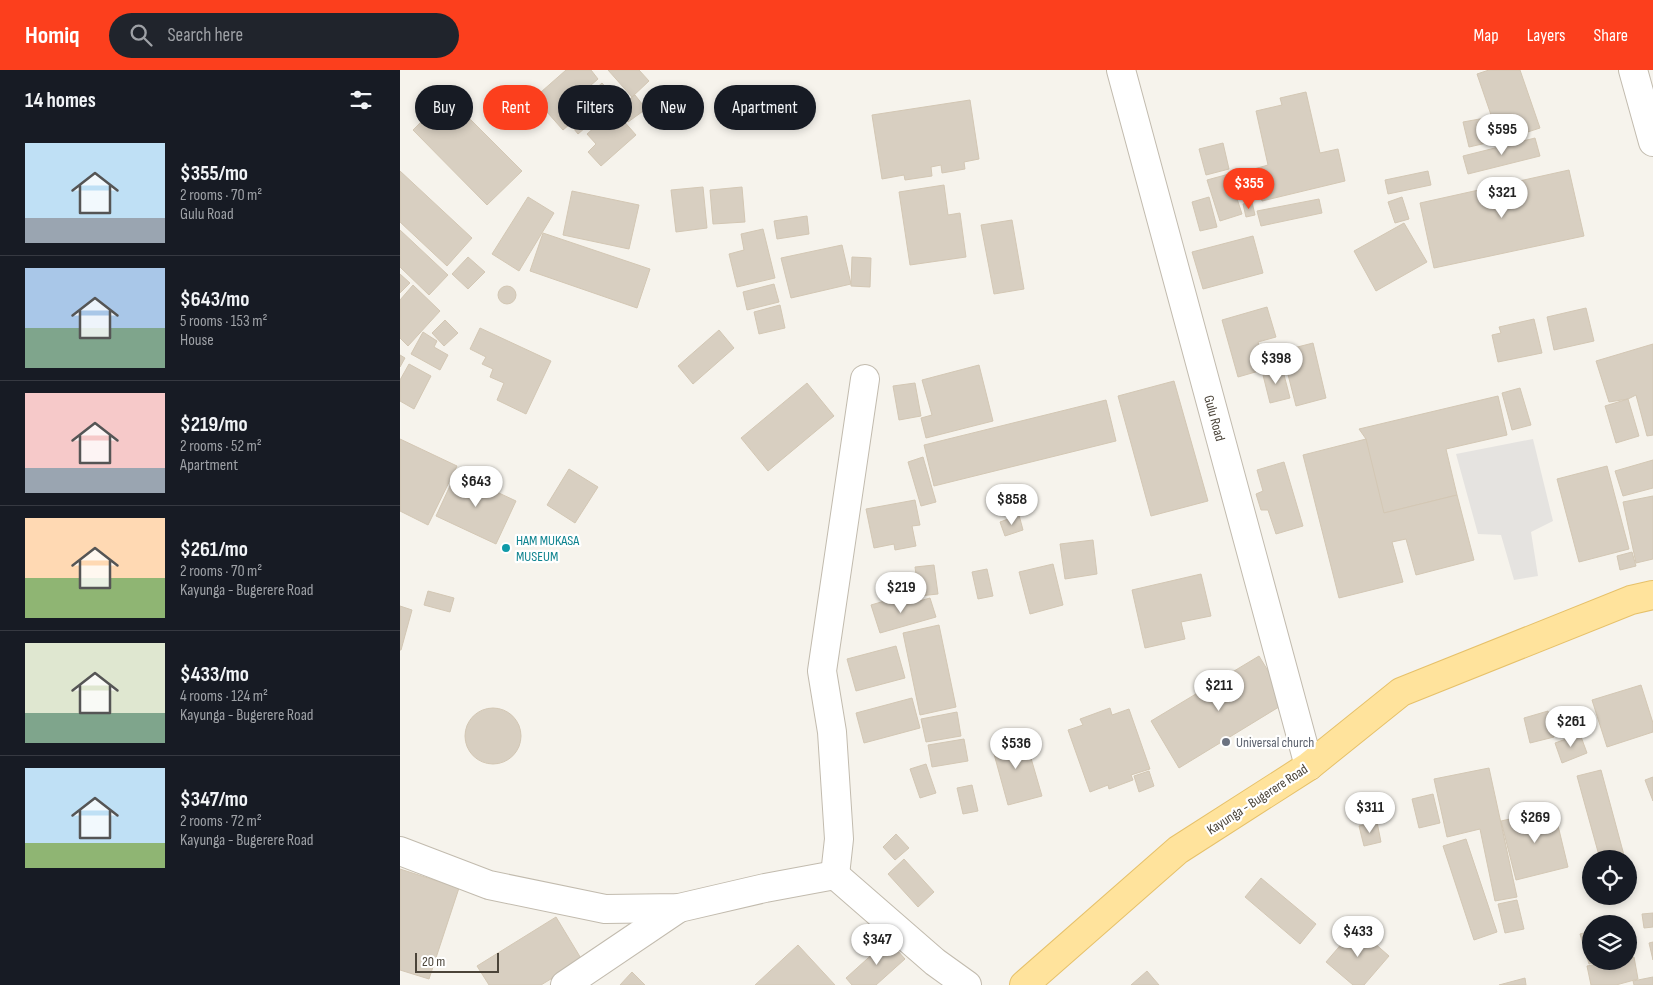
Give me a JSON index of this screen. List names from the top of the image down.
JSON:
{
  "streets": {
    "main road": ["Kayunga - Bugerere Road"],
    "street": ["Gulu Road"]
  },
  "crossings": [
    ["Gulu Road", "Kayunga - Bugerere Road"]
  ],
  "places": ["HAM MUKASA MUSEUM", "Universal church"],
  "scale_bar": "20 m",
  "page": {
    "header": "Homiq",
    "search": "Search here",
    "nav": ["Map", "Layers", "Share"],
    "heading": "14 homes",
    "chip": [
      "Buy",
      "Rent",
      "Filters",
      "New",
      "Apartment"
    ],
    "price": [
      "$595",
      "$355",
      "$321",
      "$398",
      "$643",
      "$858",
      "$219",
      "$211",
      "$261",
      "$536",
      "$311",
      "$269",
      "$433",
      "$347"
    ],
    "list": [
      {
        "name": "$355/mo",
        "note": "2 rooms · 70 m² · Gulu Road"
      },
      {
        "name": "$643/mo",
        "note": "5 rooms · 153 m² · House"
      },
      {
        "name": "$219/mo",
        "note": "2 rooms · 52 m² · Apartment"
      },
      {
        "name": "$261/mo",
        "note": "2 rooms · 70 m² · Kayunga - Bugerere Road"
      },
      {
        "name": "$433/mo",
        "note": "4 rooms · 124 m² · Kayunga - Bugerere Road"
      },
      {
        "name": "$347/mo",
        "note": "2 rooms · 72 m² · Kayunga - Bugerere Road"
      }
    ],
    "scale": "20 m"
  }
}
